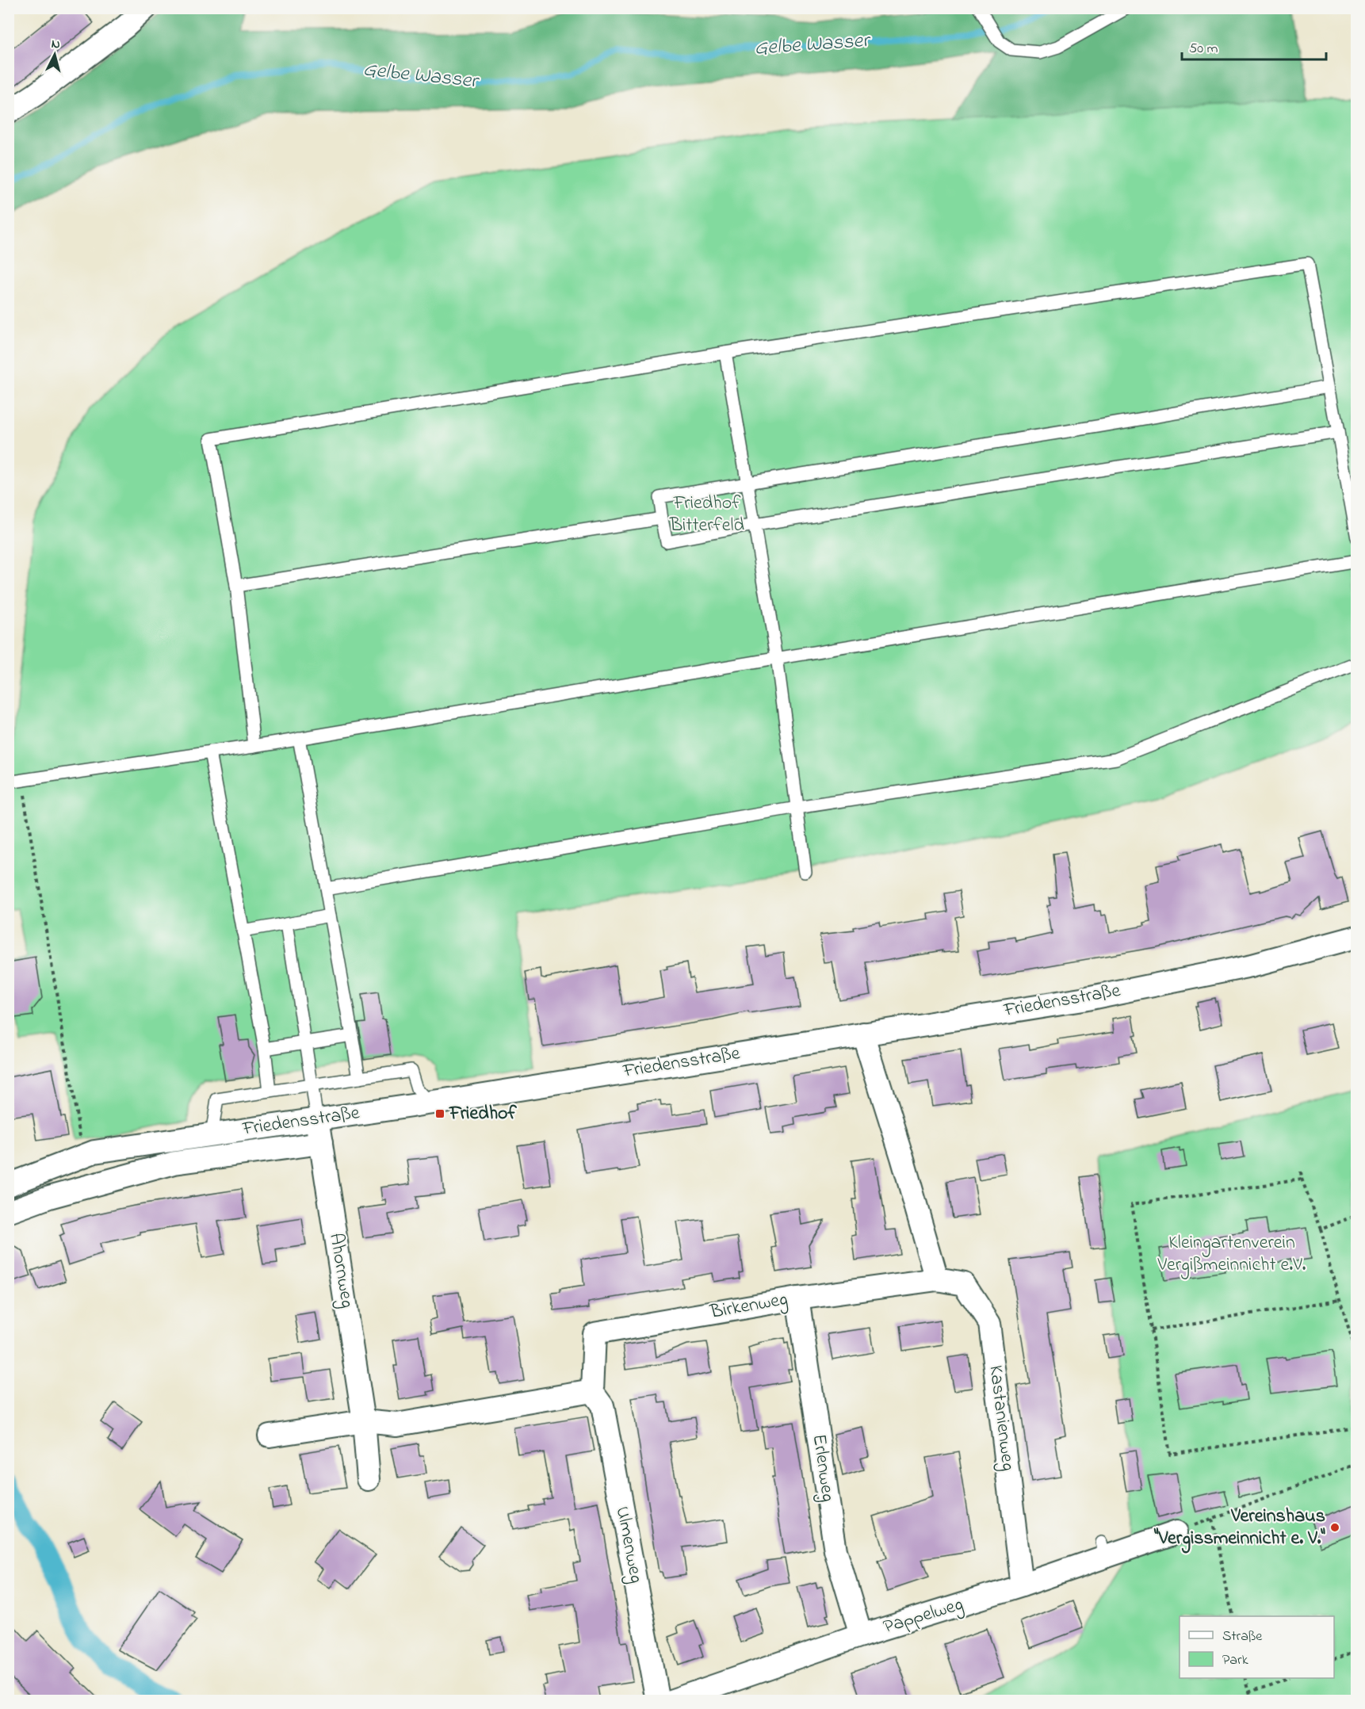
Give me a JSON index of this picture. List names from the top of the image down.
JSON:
{
  "streets": {
    "street": [
      "Friedensstraße",
      "Ahornweg",
      "Birkenweg",
      "Kastanienweg",
      "Erlenweg",
      "Ulmenweg",
      "Pappelweg"
    ]
  },
  "crossings": [
    ["Friedensstraße", "Ahornweg"],
    ["Birkenweg", "Kastanienweg"],
    ["Birkenweg", "Erlenweg"],
    ["Birkenweg", "Ulmenweg"],
    ["Kastanienweg", "Pappelweg"],
    ["Erlenweg", "Pappelweg"]
  ],
  "water": ["Gelbe Wasser"],
  "parks": ["Friedhof Bitterfeld", "Kleingartenverein Vergißmeinnicht e.V."],
  "places": {
    "transit": ["Friedhof"],
    "other": ["Vereinshaus \"Vergissmeinnicht e. V.\""]
  },
  "legend": ["Straße", "Park"],
  "scale_bar": "50 m",
  "north": "top"
}
